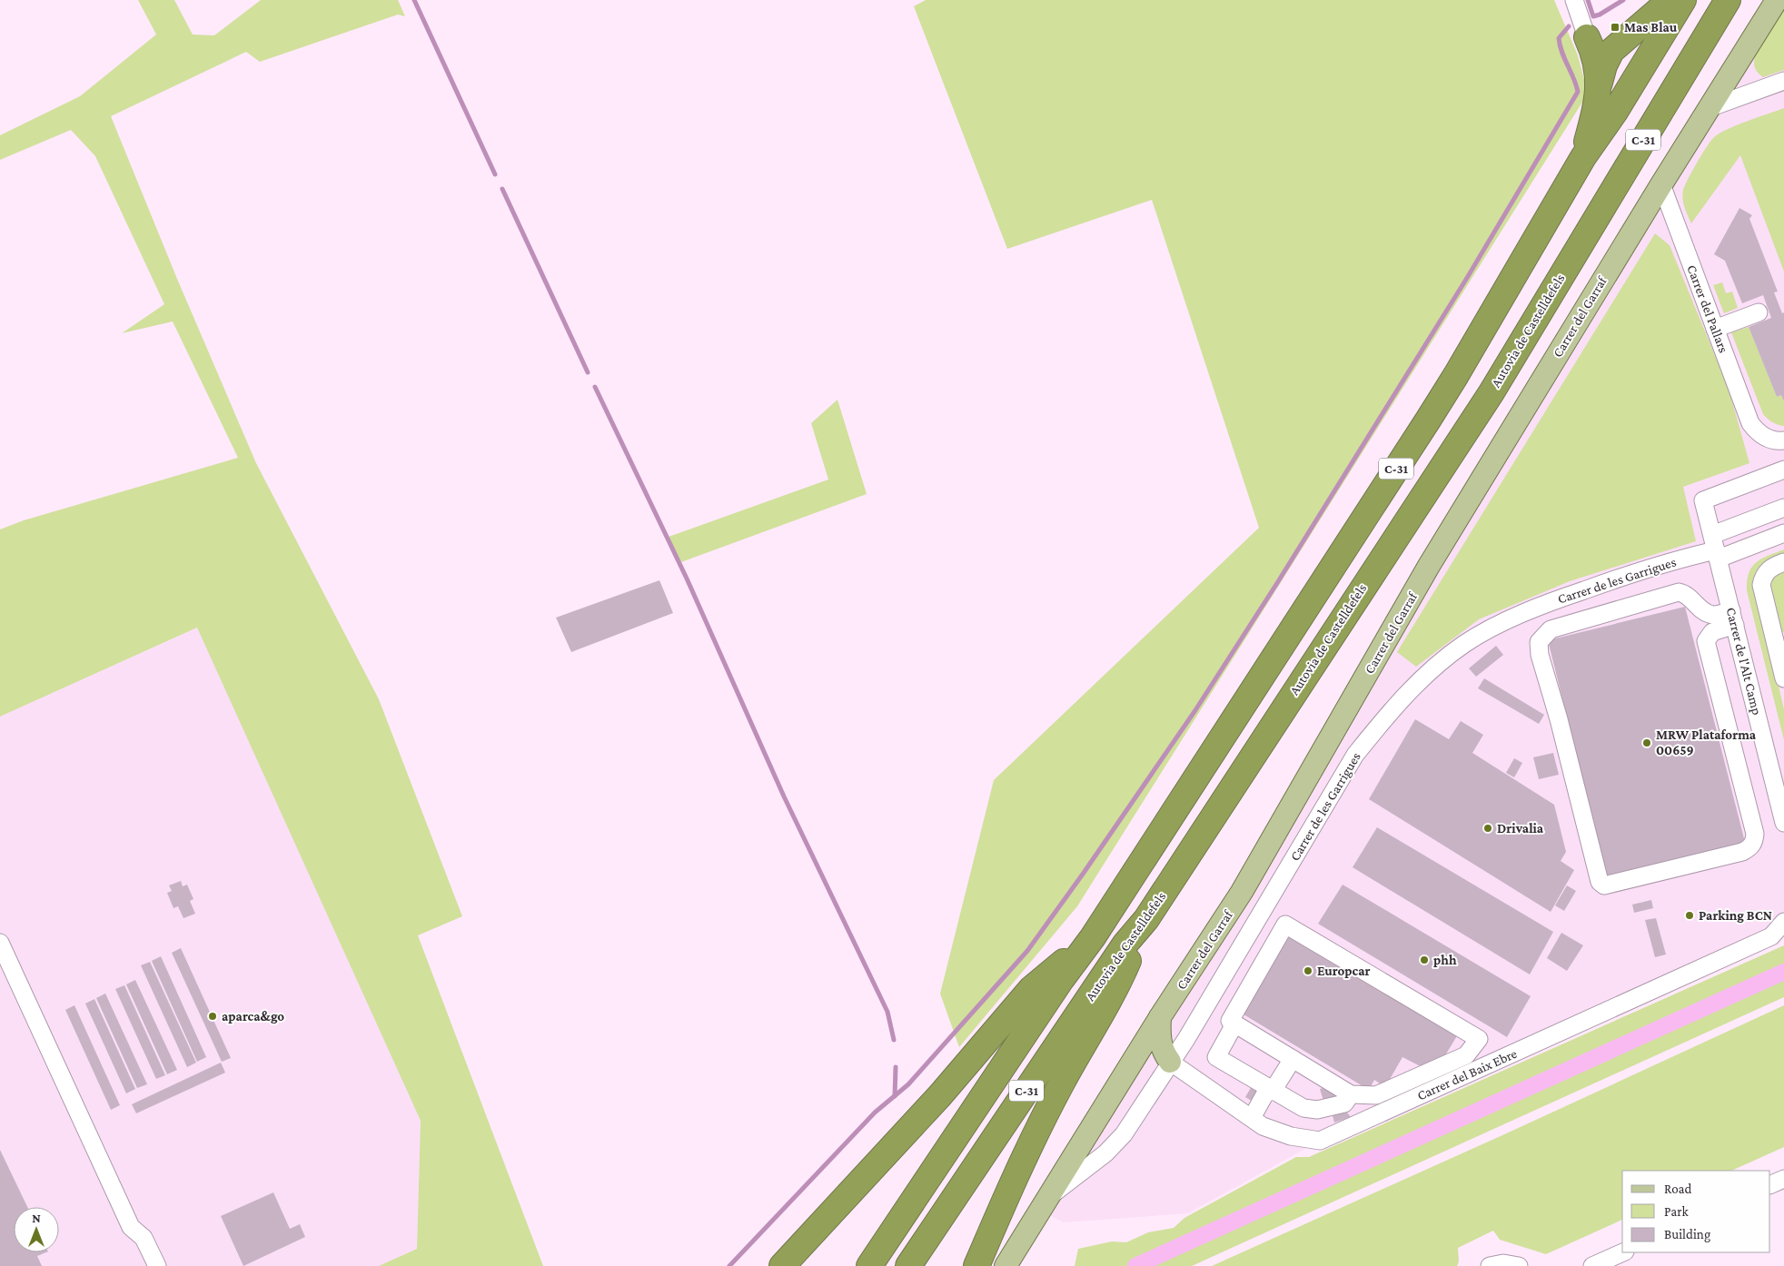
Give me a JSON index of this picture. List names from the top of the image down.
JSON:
{
  "streets": {
    "highway": ["C-31", "Autovia de Castelldefels"],
    "main road": ["Carrer del Garraf"],
    "street": [
      "Carrer del Pallars",
      "Carrer de les Garrigues",
      "Carrer de l'Alt Camp",
      "Carrer del Baix Ebre"
    ]
  },
  "crossings": [
    ["Carrer del Pallars", "Carrer del Garraf"],
    ["Carrer del Garraf", "Carrer de les Garrigues"],
    ["Carrer de les Garrigues", "Carrer de l'Alt Camp"],
    ["Carrer de les Garrigues", "Carrer del Baix Ebre"]
  ],
  "places": {
    "transit": ["Mas Blau"],
    "other": [
      "MRW Plataforma 00659",
      "Drivalia",
      "Parking BCN",
      "phh",
      "Europcar",
      "aparca&go"
    ]
  },
  "legend": ["Road", "Park", "Building"],
  "north": "top"
}
